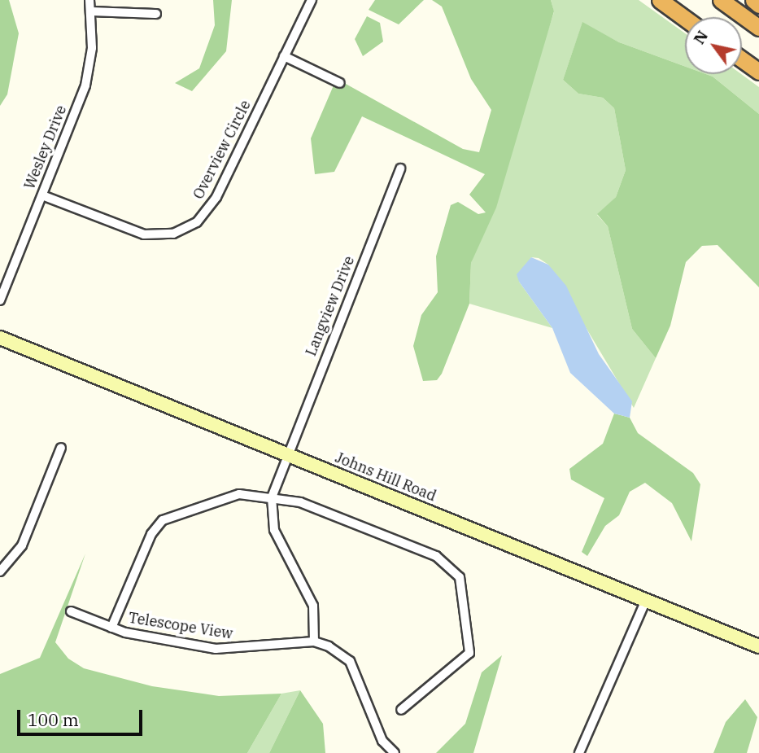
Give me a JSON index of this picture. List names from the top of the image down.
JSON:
{
  "streets": {
    "main road": ["Johns Hill Road"],
    "street": [
      "Wesley Drive",
      "Overview Circle",
      "Langview Drive",
      "Telescope View"
    ]
  },
  "crossings": [
    ["Wesley Drive", "Overview Circle"],
    ["Langview Drive", "Johns Hill Road"]
  ],
  "scale_bar": "100 m",
  "north": "top left"
}
